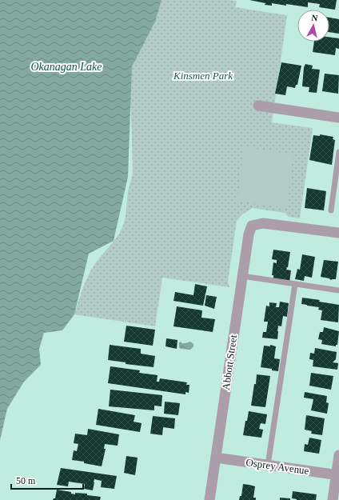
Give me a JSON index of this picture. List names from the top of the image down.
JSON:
{
  "streets": {
    "street": ["Abbott Street", "Osprey Avenue"]
  },
  "crossings": [
    ["Abbott Street", "Osprey Avenue"]
  ],
  "water": ["Okanagan Lake"],
  "parks": ["Kinsmen Park"],
  "scale_bar": "50 m",
  "north": "top"
}
